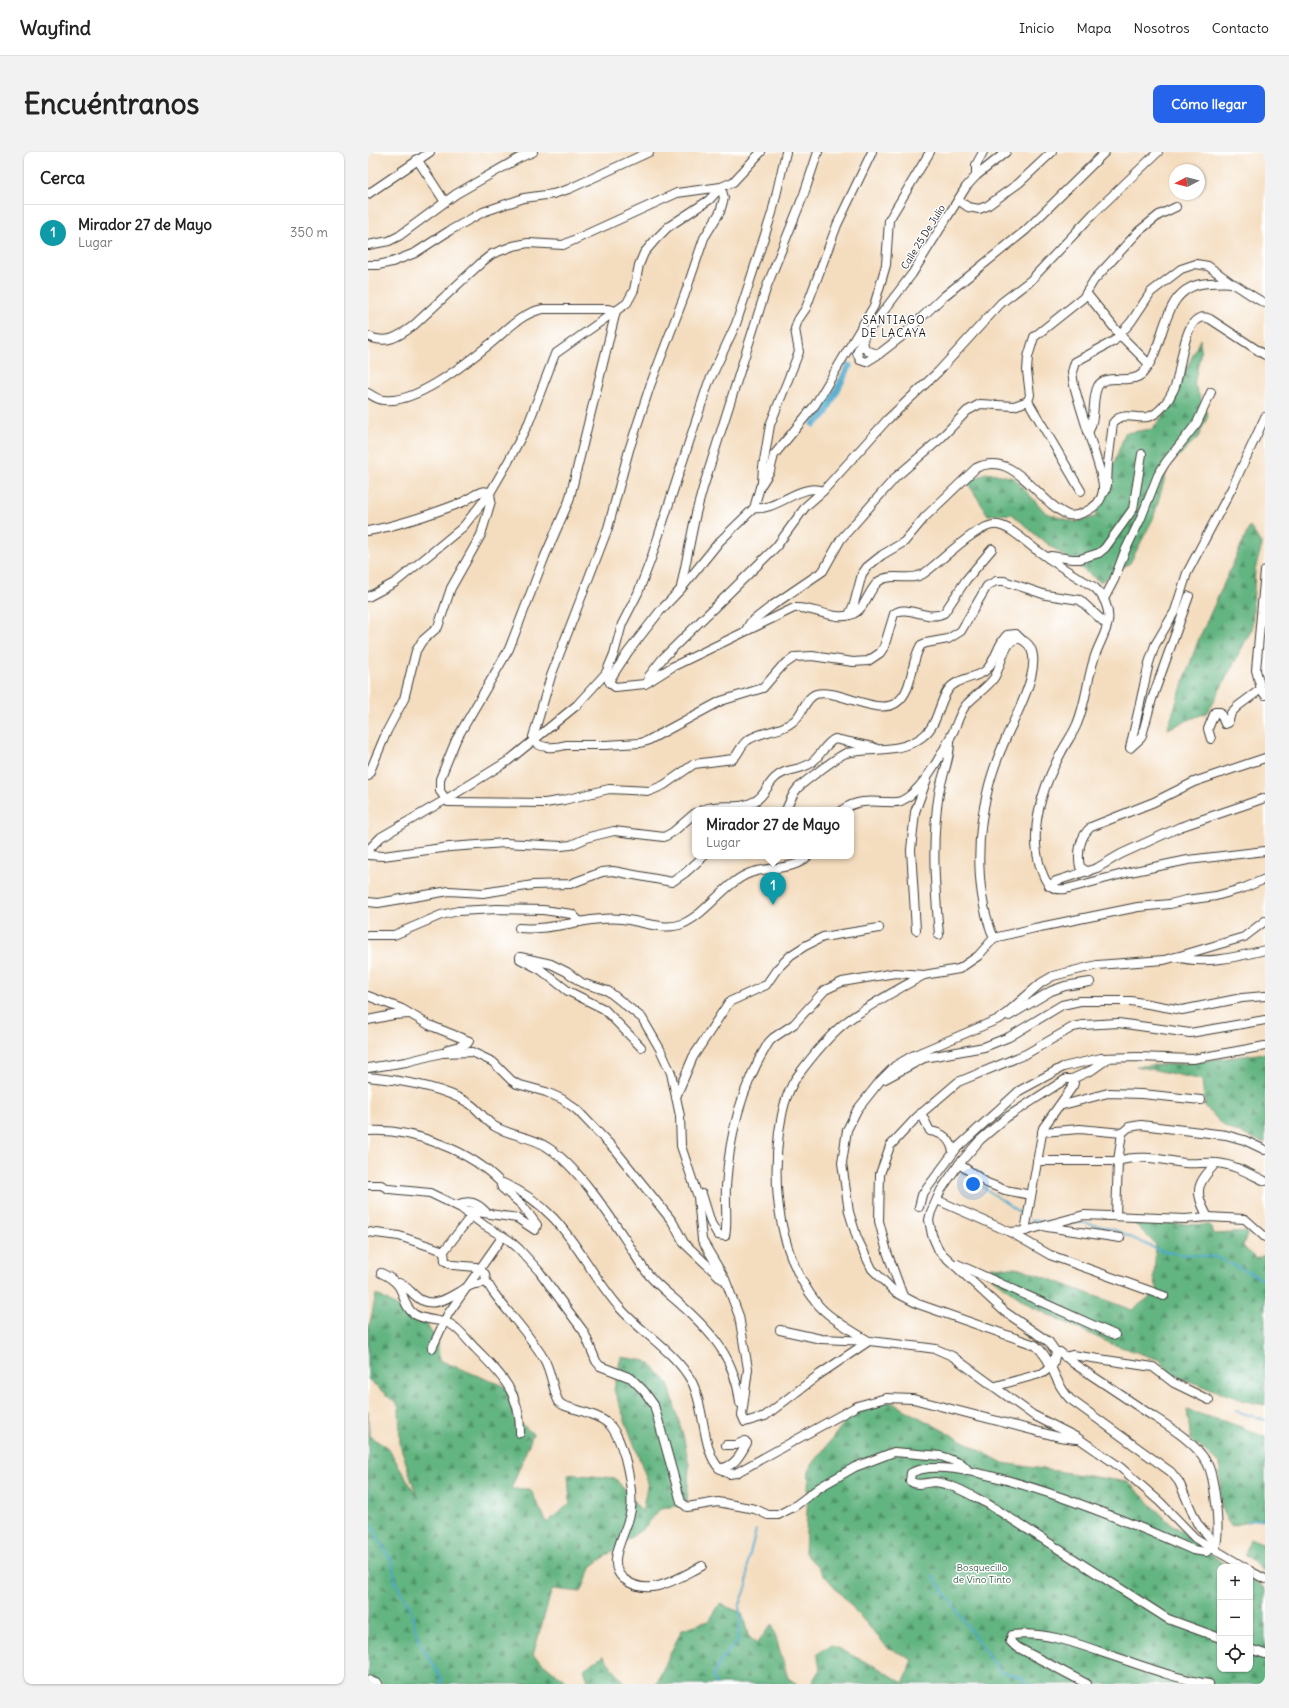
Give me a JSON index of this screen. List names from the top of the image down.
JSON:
{
  "streets": {
    "street": ["Calle 25 De Julio"]
  },
  "districts": ["SANTIAGO DE LACAYA"],
  "parks": ["Bosquecillo de Vino Tinto"],
  "north": "left",
  "page": {
    "header": "Wayfind",
    "nav": [
      "Inicio",
      "Mapa",
      "Nosotros",
      "Contacto"
    ],
    "buttons": "Cómo llegar",
    "title": "Encuéntranos",
    "heading": "Cerca",
    "list": [
      {
        "mark": "1",
        "name": "Mirador 27 de Mayo",
        "note": "Lugar",
        "value": "350 m"
      }
    ],
    "popup": ["Mirador 27 de Mayo", "Lugar"],
    "pins": "1",
    "map_buttons": ["+", "−"]
  }
}
